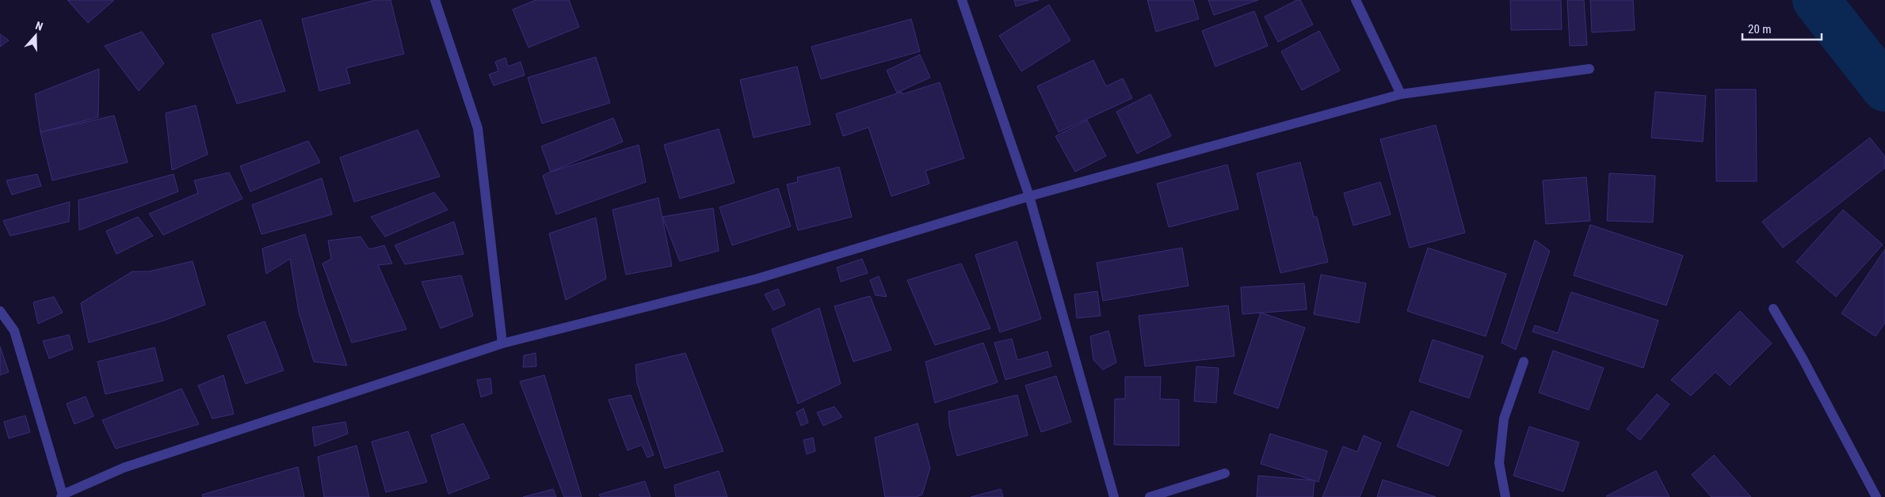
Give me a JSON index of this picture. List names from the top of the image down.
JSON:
{
  "scale_bar": "20 m",
  "north": "top"
}
